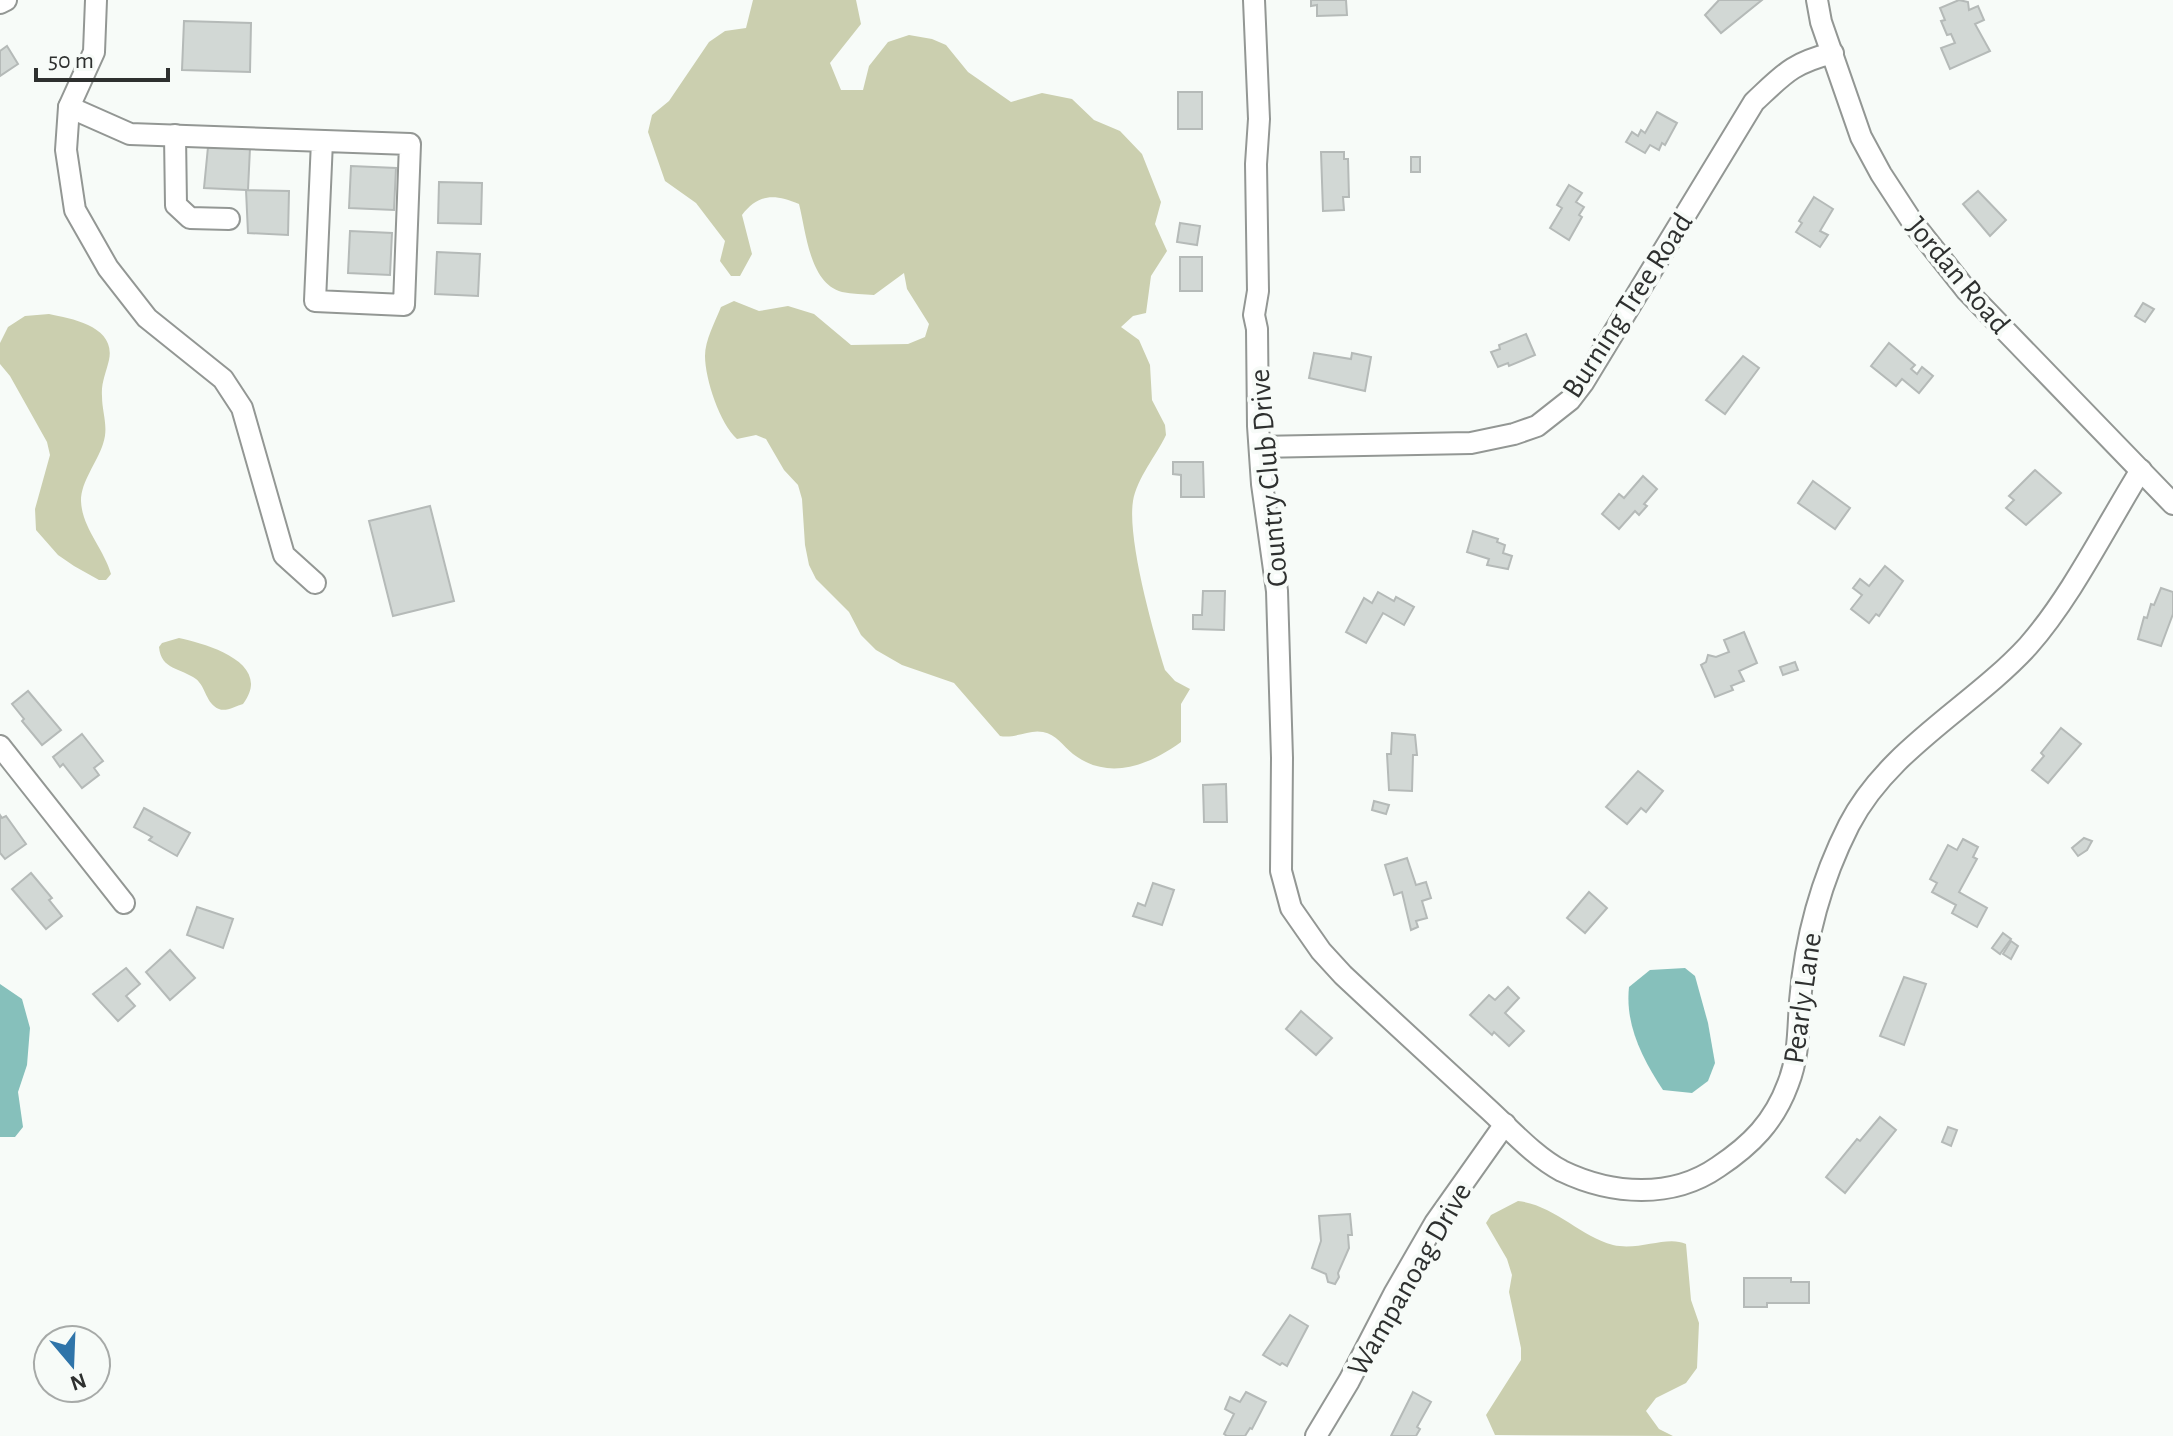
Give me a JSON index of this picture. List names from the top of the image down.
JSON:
{
  "streets": {
    "street": [
      "Jordan Road",
      "Burning Tree Road",
      "Country Club Drive",
      "Pearly Lane",
      "Wampanoag Drive"
    ]
  },
  "crossings": [
    ["Jordan Road", "Burning Tree Road"],
    ["Jordan Road", "Pearly Lane"],
    ["Burning Tree Road", "Country Club Drive"],
    ["Country Club Drive", "Pearly Lane"],
    ["Pearly Lane", "Wampanoag Drive"]
  ],
  "scale_bar": "50 m",
  "north": "bottom"
}
